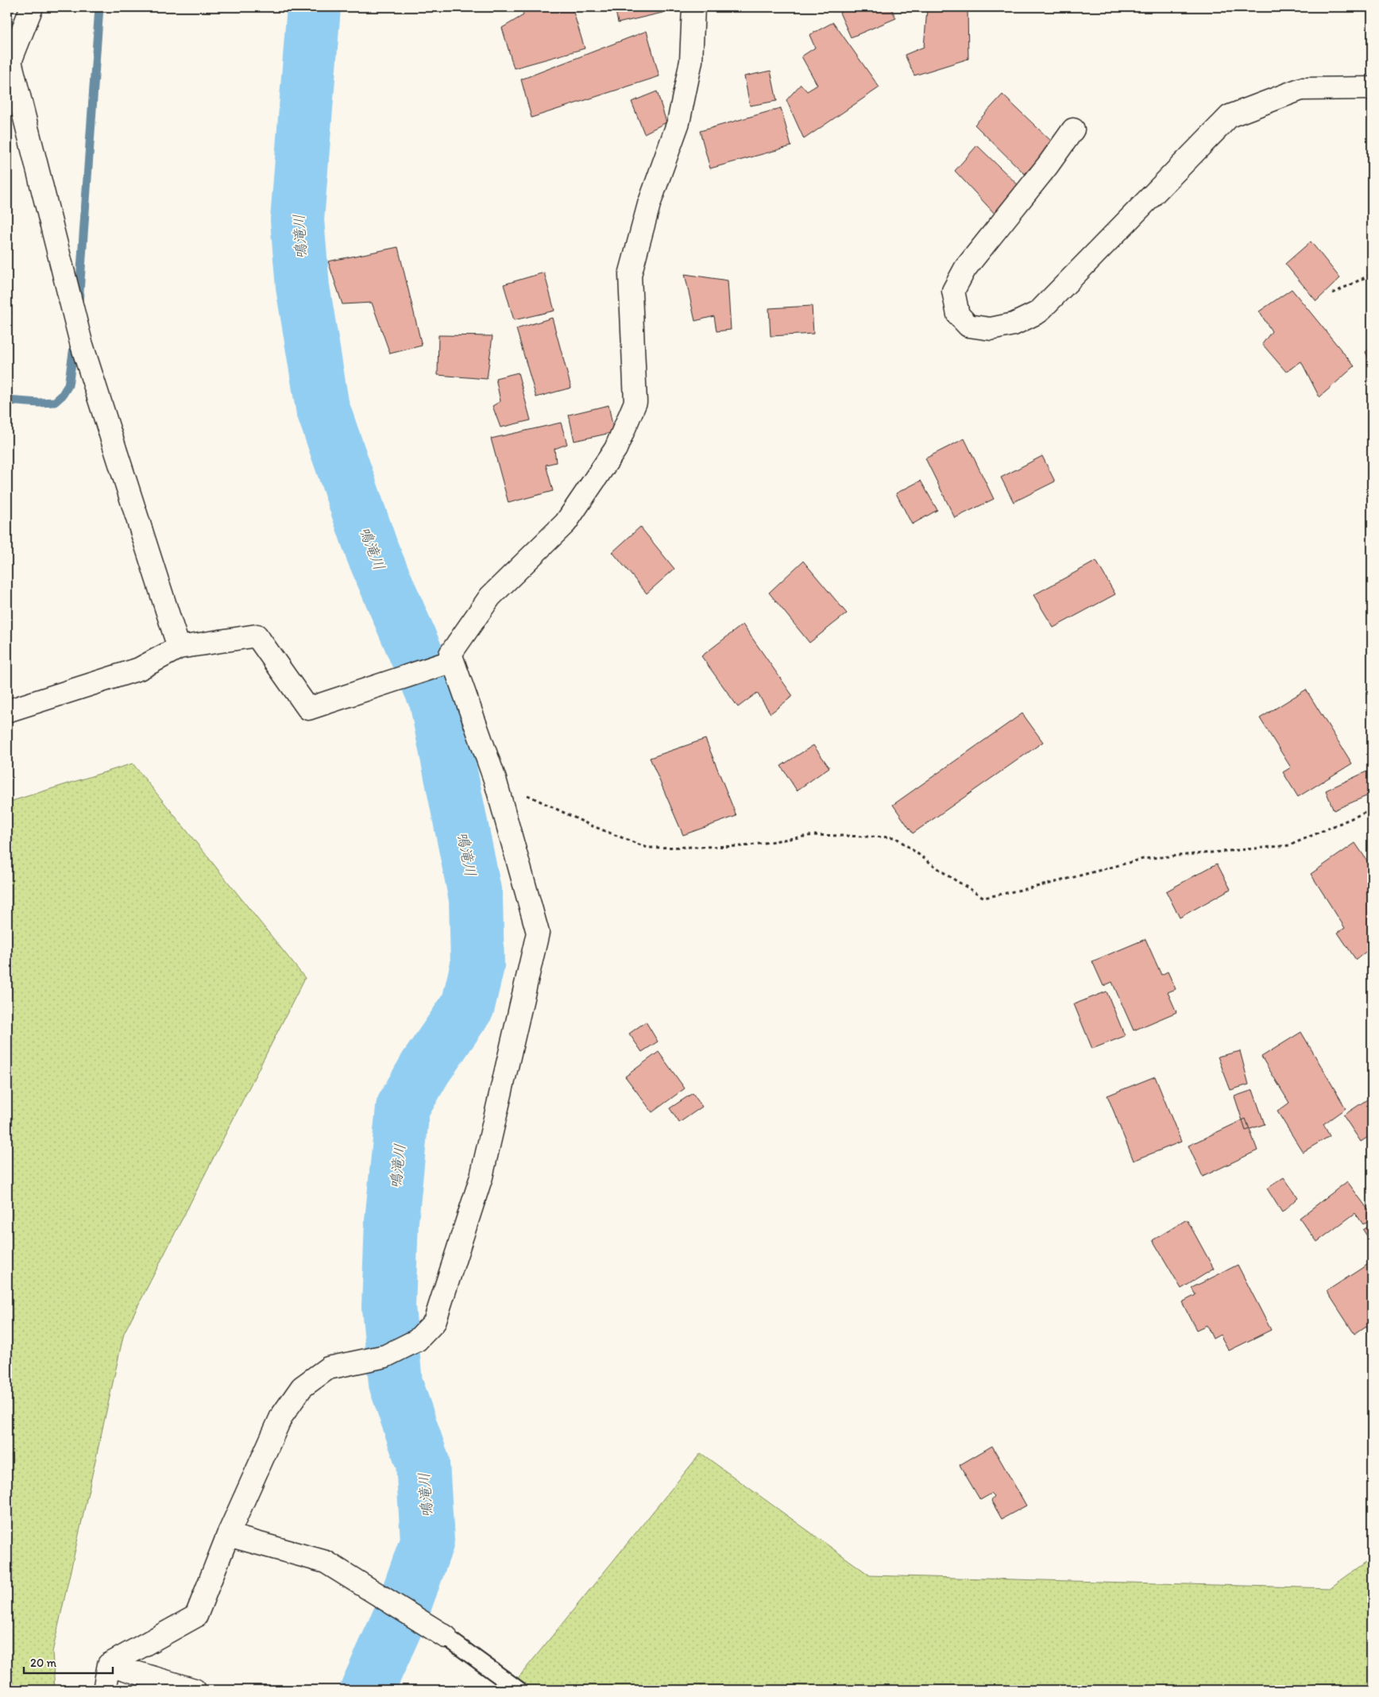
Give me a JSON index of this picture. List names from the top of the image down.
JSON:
{
  "water": ["鳴滝川"],
  "scale_bar": "20 m"
}
